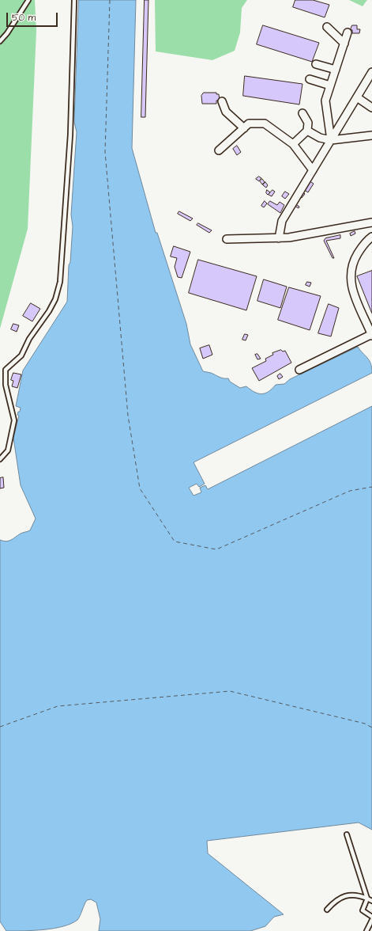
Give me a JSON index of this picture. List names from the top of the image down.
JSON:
{
  "scale_bar": "50 m"
}
